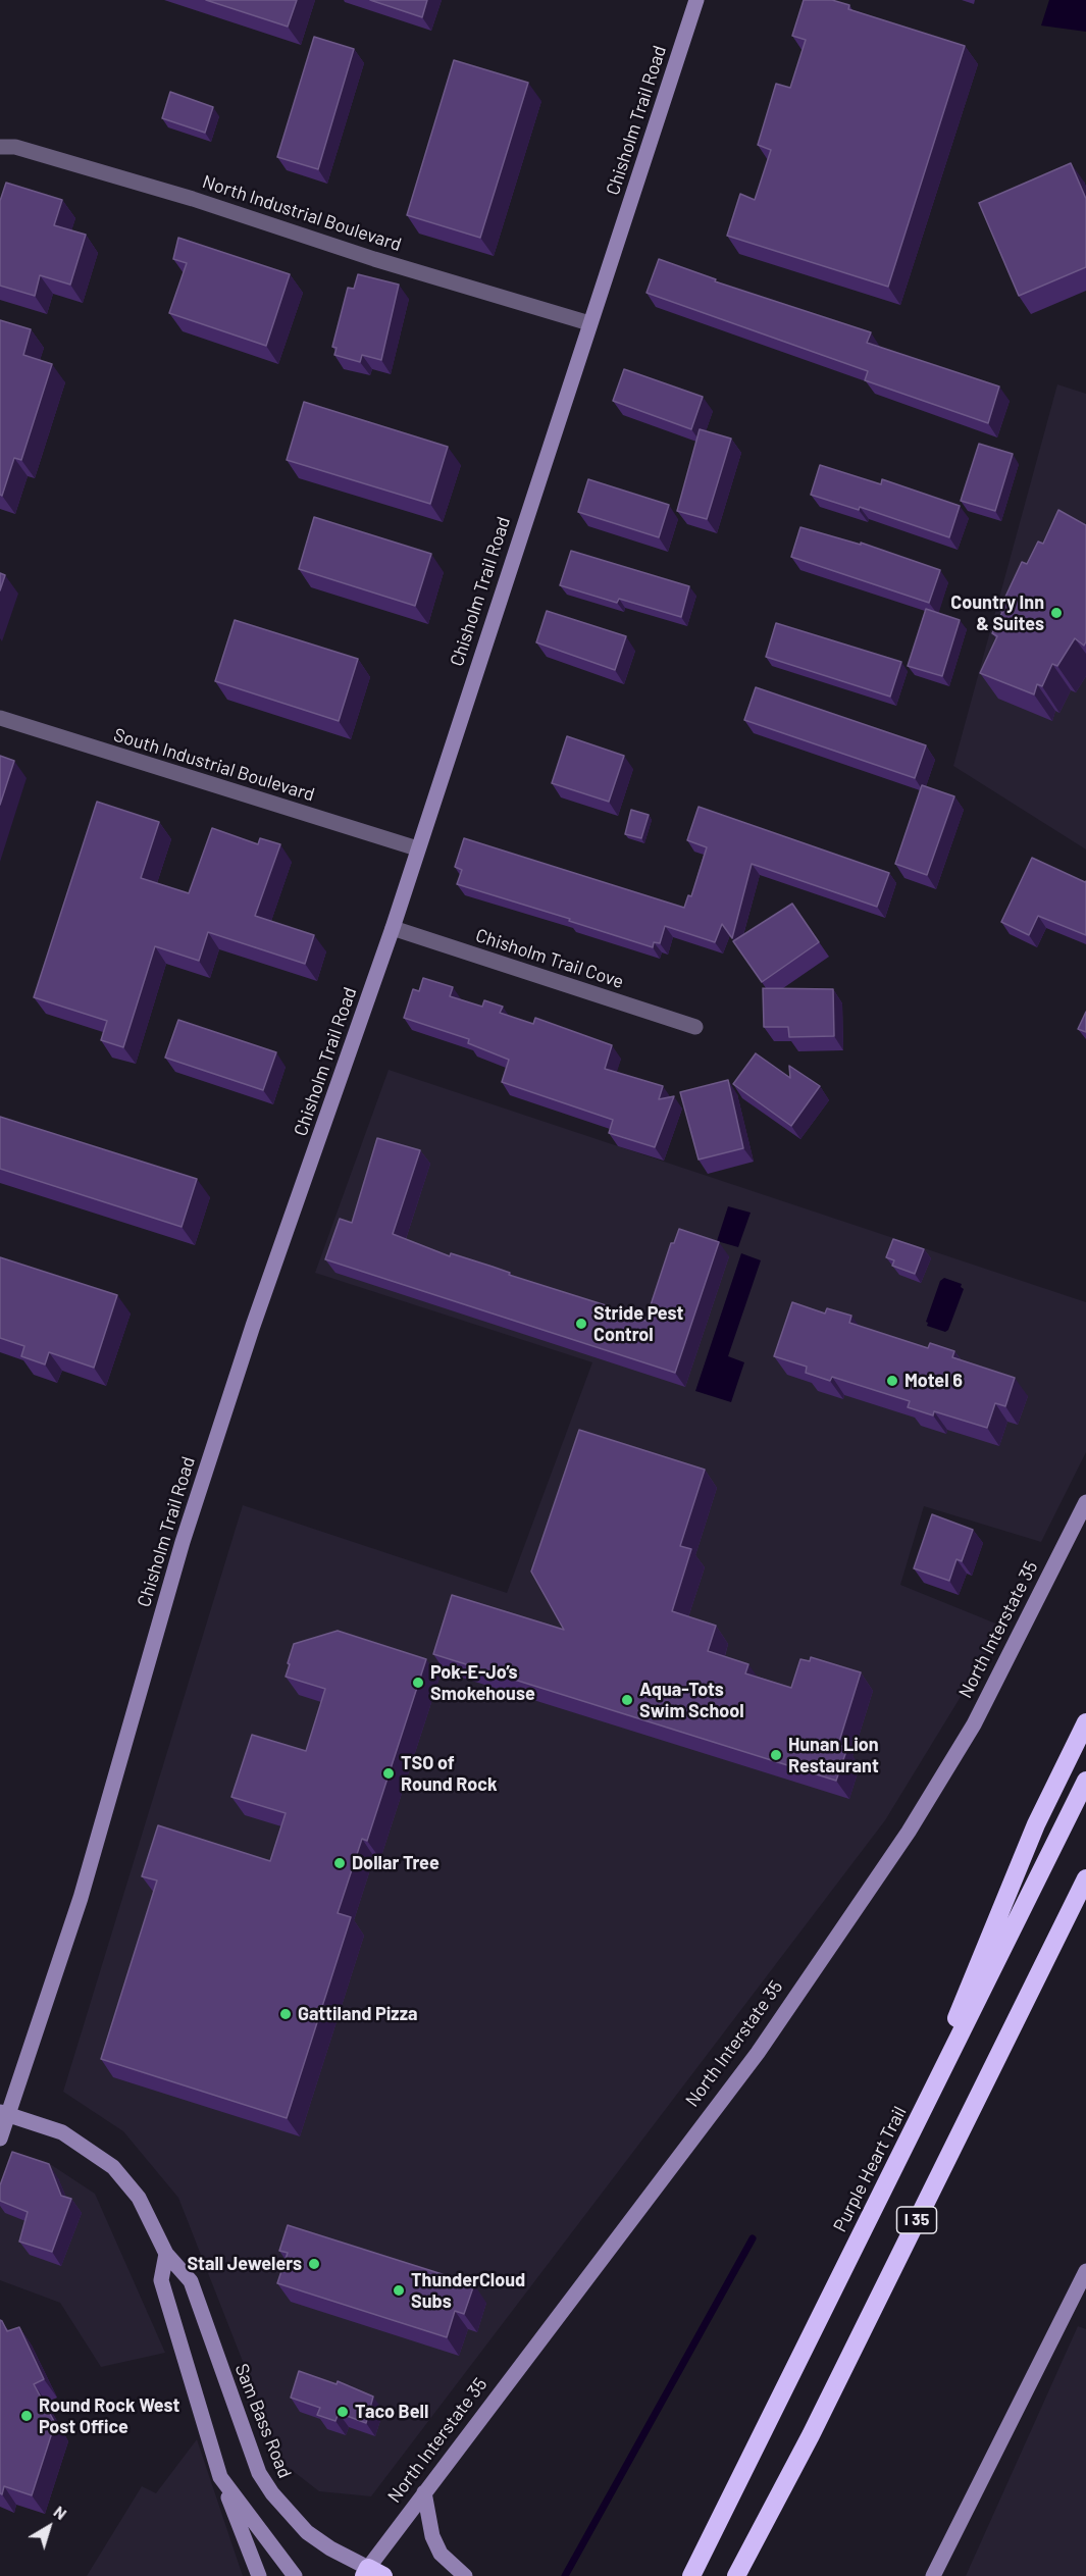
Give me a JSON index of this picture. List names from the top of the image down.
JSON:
{
  "streets": {
    "highway": ["Purple Heart Trail", "I 35"],
    "main road": ["Chisholm Trail Road", "North Interstate 35", "Sam Bass Road"],
    "street": ["North Industrial Boulevard", "South Industrial Boulevard", "Chisholm Trail Cove"]
  },
  "crossings": [
    ["Chisholm Trail Road", "North Industrial Boulevard"],
    ["Chisholm Trail Road", "South Industrial Boulevard"],
    ["Chisholm Trail Road", "Chisholm Trail Cove"],
    ["Chisholm Trail Road", "Sam Bass Road"],
    ["North Interstate 35", "Sam Bass Road"]
  ],
  "places": [
    "Country Inn & Suites",
    "Stride Pest Control",
    "Motel 6",
    "Pok-E-Jo’s Smokehouse",
    "Aqua-Tots Swim School",
    "Hunan Lion Restaurant",
    "TSO of Round Rock",
    "Dollar Tree",
    "Gattiland Pizza",
    "Stall Jewelers",
    "ThunderCloud Subs",
    "Taco Bell",
    "Round Rock West Post Office"
  ],
  "north": "top right"
}
